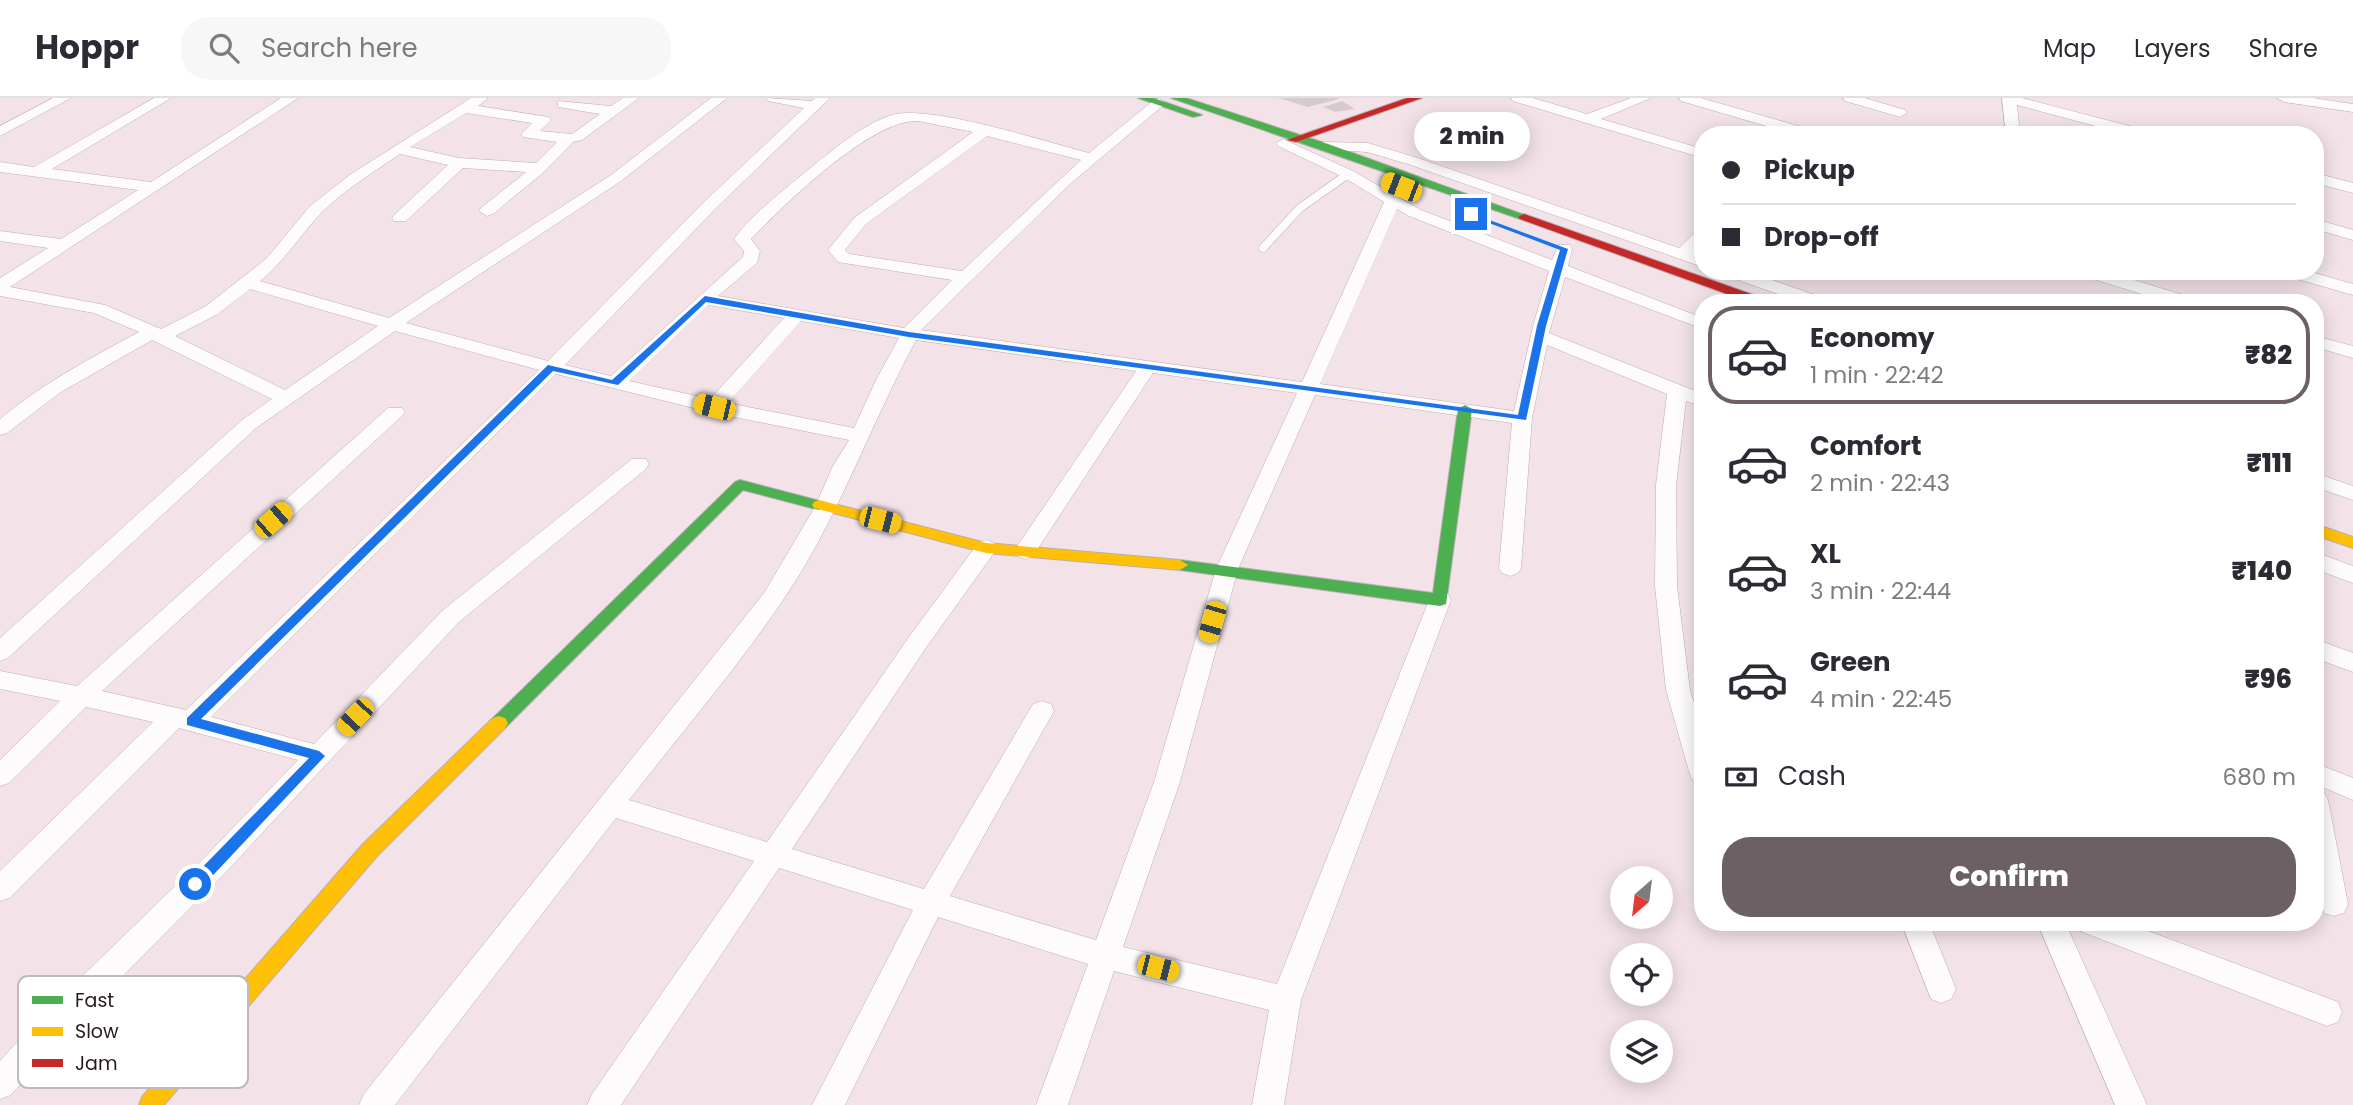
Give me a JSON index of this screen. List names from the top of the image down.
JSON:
{
  "legend": ["Fast", "Slow", "Jam"],
  "north": "bottom left",
  "page": {
    "header": "Hoppr",
    "search": "Search here",
    "nav": ["Map", "Layers", "Share"],
    "bubble": "2 min",
    "banner": ["Pickup", "Drop-off"],
    "list": [
      {
        "name": "Economy",
        "note": "1 min · 22:42",
        "value": "₹82"
      },
      {
        "name": "Comfort",
        "note": "2 min · 22:43",
        "value": "₹111"
      },
      {
        "name": "XL",
        "note": "3 min · 22:44",
        "value": "₹140"
      },
      {
        "name": "Green",
        "note": "4 min · 22:45",
        "value": "₹96"
      }
    ],
    "pay": ["Cash", "680 m"],
    "buttons": "Confirm"
  }
}
